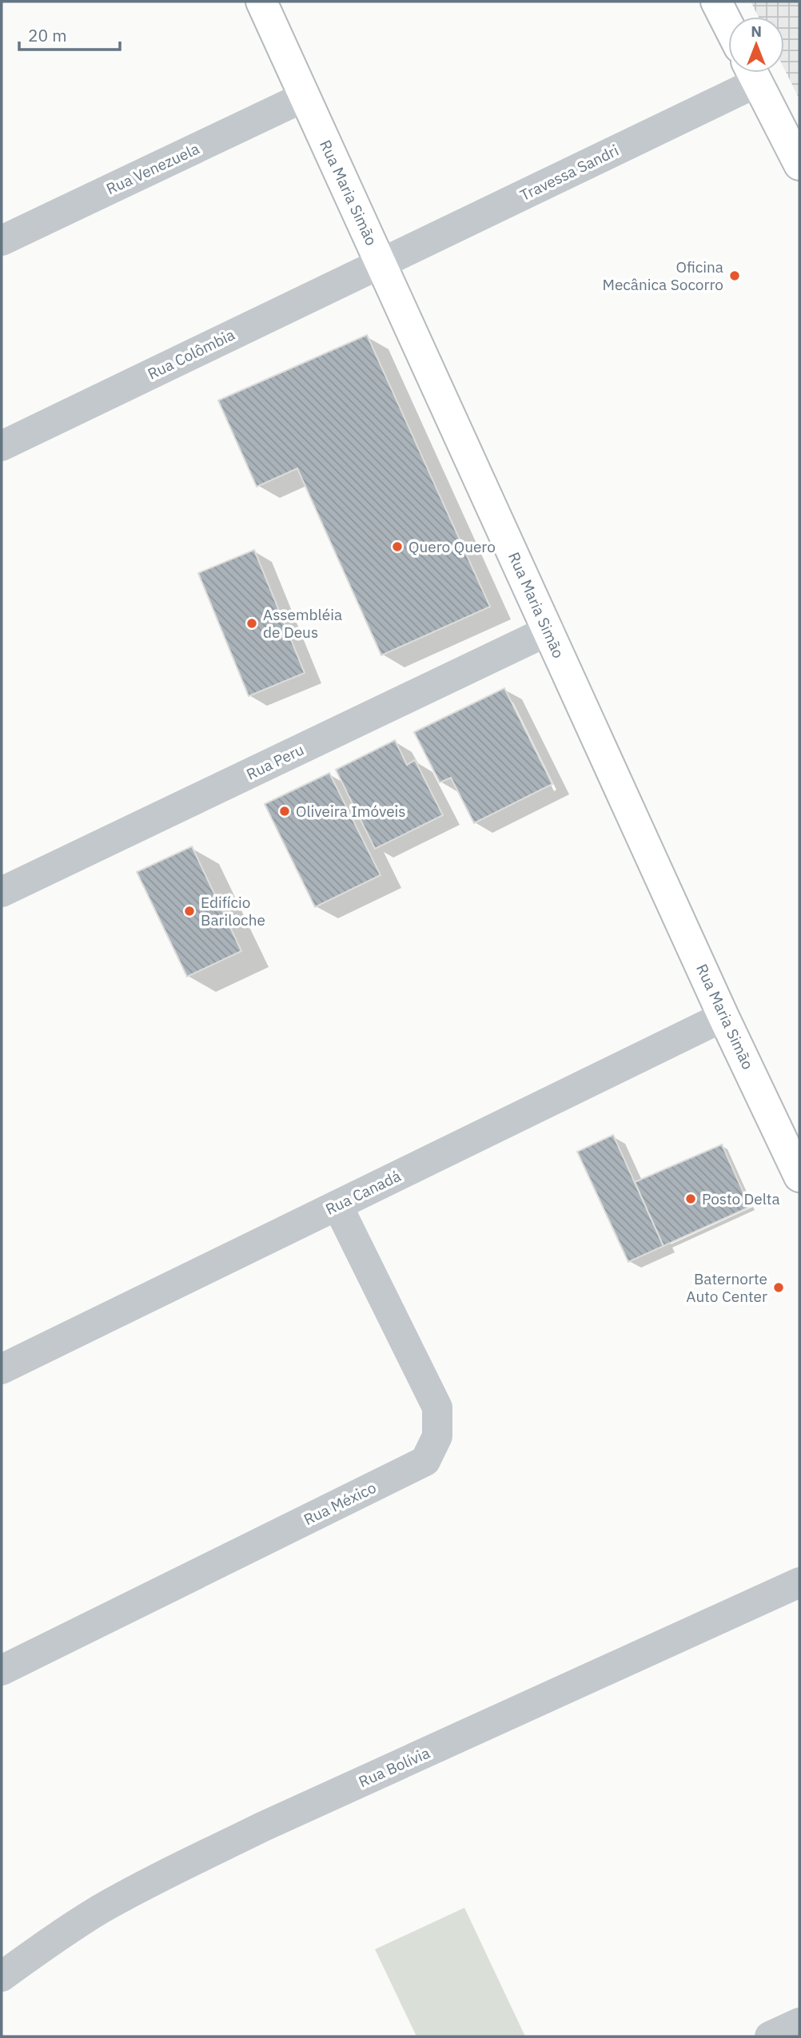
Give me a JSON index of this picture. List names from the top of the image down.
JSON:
{
  "streets": {
    "main road": ["Rua Maria Simão"],
    "street": [
      "Rua Venezuela",
      "Travessa Sandri",
      "Rua Colômbia",
      "Rua Peru",
      "Rua Canadá",
      "Rua México",
      "Rua Bolívia"
    ]
  },
  "crossings": [
    ["Rua Venezuela", "Rua Maria Simão"],
    ["Travessa Sandri", "Rua Maria Simão"],
    ["Travessa Sandri", "Rua Colômbia"],
    ["Rua Maria Simão", "Rua Colômbia"],
    ["Rua Maria Simão", "Rua Peru"],
    ["Rua Maria Simão", "Rua Canadá"],
    ["Rua Canadá", "Rua México"]
  ],
  "places": [
    "Oficina Mecânica Socorro",
    "Quero Quero",
    "Assembléia de Deus",
    "Oliveira Imóveis",
    "Edifício Bariloche",
    "Posto Delta",
    "Baternorte Auto Center"
  ],
  "scale_bar": "20 m",
  "north": "top"
}
